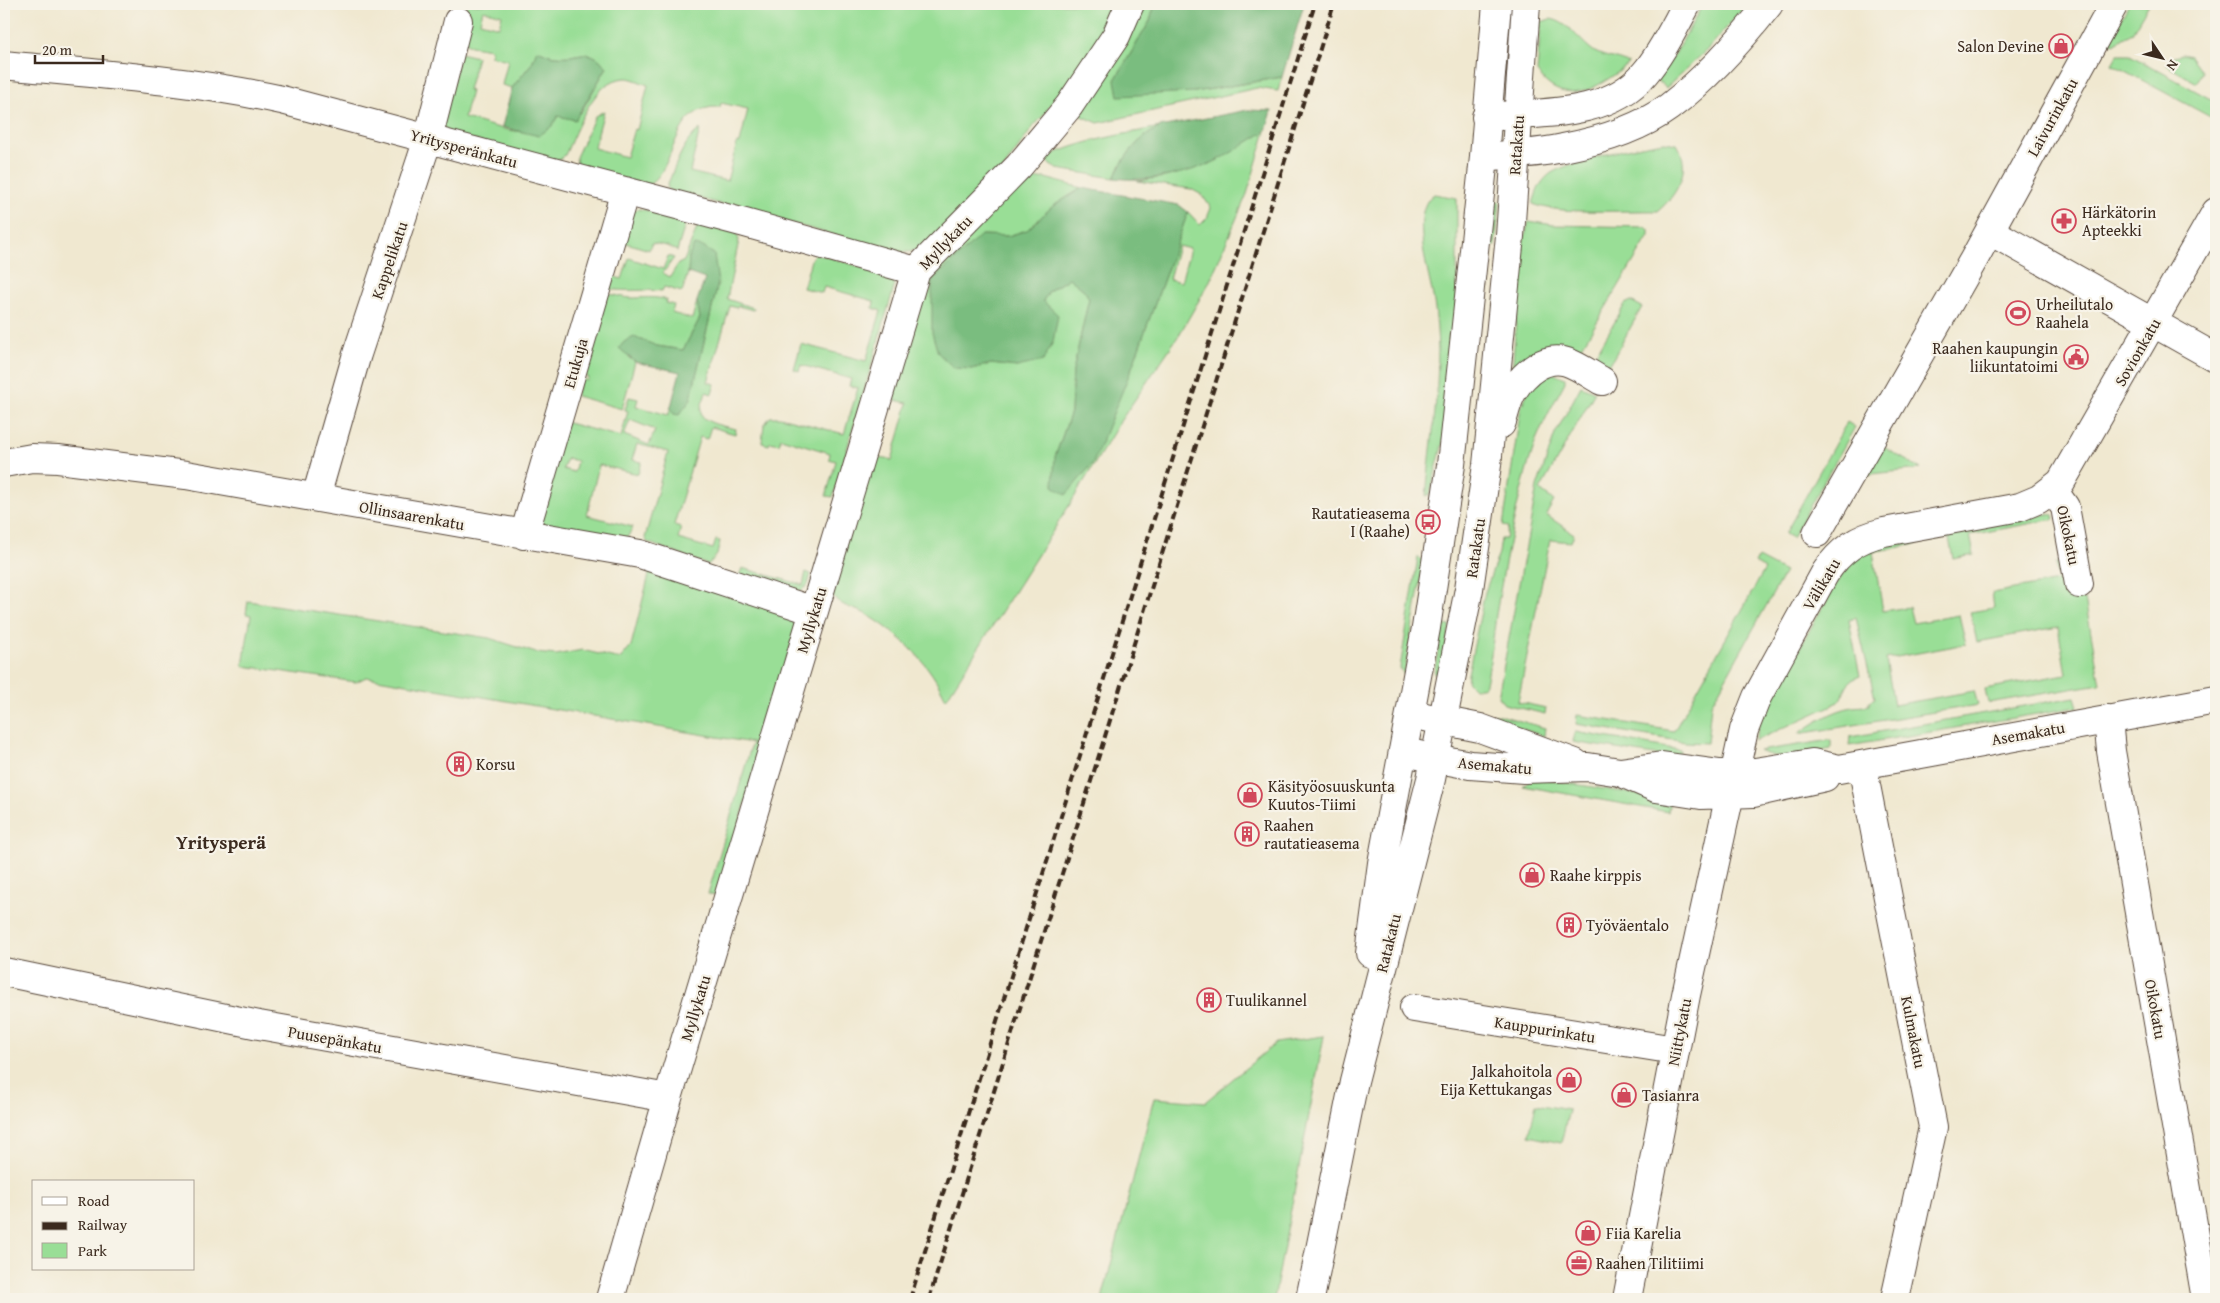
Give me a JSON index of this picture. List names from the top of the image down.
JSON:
{
  "streets": {
    "street": [
      "Laivurinkatu",
      "Ratakatu",
      "Yritysperänkatu",
      "Myllykatu",
      "Kappelikatu",
      "Sovionkatu",
      "Etukuja",
      "Ollinsaarenkatu",
      "Oikokatu",
      "Välikatu",
      "Asemakatu",
      "Kauppurinkatu",
      "Niittykatu",
      "Kulmakatu",
      "Puusepänkatu"
    ]
  },
  "crossings": [
    ["Ratakatu", "Asemakatu"],
    ["Yritysperänkatu", "Myllykatu"],
    ["Yritysperänkatu", "Kappelikatu"],
    ["Yritysperänkatu", "Etukuja"],
    ["Myllykatu", "Ollinsaarenkatu"],
    ["Myllykatu", "Puusepänkatu"],
    ["Kappelikatu", "Ollinsaarenkatu"],
    ["Sovionkatu", "Oikokatu"],
    ["Sovionkatu", "Välikatu"],
    ["Etukuja", "Ollinsaarenkatu"],
    ["Oikokatu", "Välikatu"],
    ["Oikokatu", "Asemakatu"],
    ["Välikatu", "Asemakatu"],
    ["Välikatu", "Niittykatu"],
    ["Asemakatu", "Niittykatu"],
    ["Asemakatu", "Kulmakatu"],
    ["Kauppurinkatu", "Niittykatu"]
  ],
  "districts": ["Yritysperä"],
  "places": {
    "shop": [
      "Salon Devine",
      "Käsityöosuuskunta Kuutos-Tiimi",
      "Raahe kirppis",
      "Jalkahoitola Eija Kettukangas",
      "Tasianra",
      "Fiia Karelia"
    ],
    "pharmacy": ["Härkätorin Apteekki"],
    "sports": ["Urheilutalo Raahela"],
    "public building": ["Raahen kaupungin liikuntatoimi"],
    "bus stop": ["Rautatieasema I (Raahe)"],
    "building": [
      "Korsu",
      "Raahen rautatieasema",
      "Työväentalo",
      "Tuulikannel"
    ],
    "office": ["Raahen Tilitiimi"]
  },
  "legend": ["Road", "Railway", "Park"],
  "scale_bar": "20 m",
  "north": "bottom right"
}
